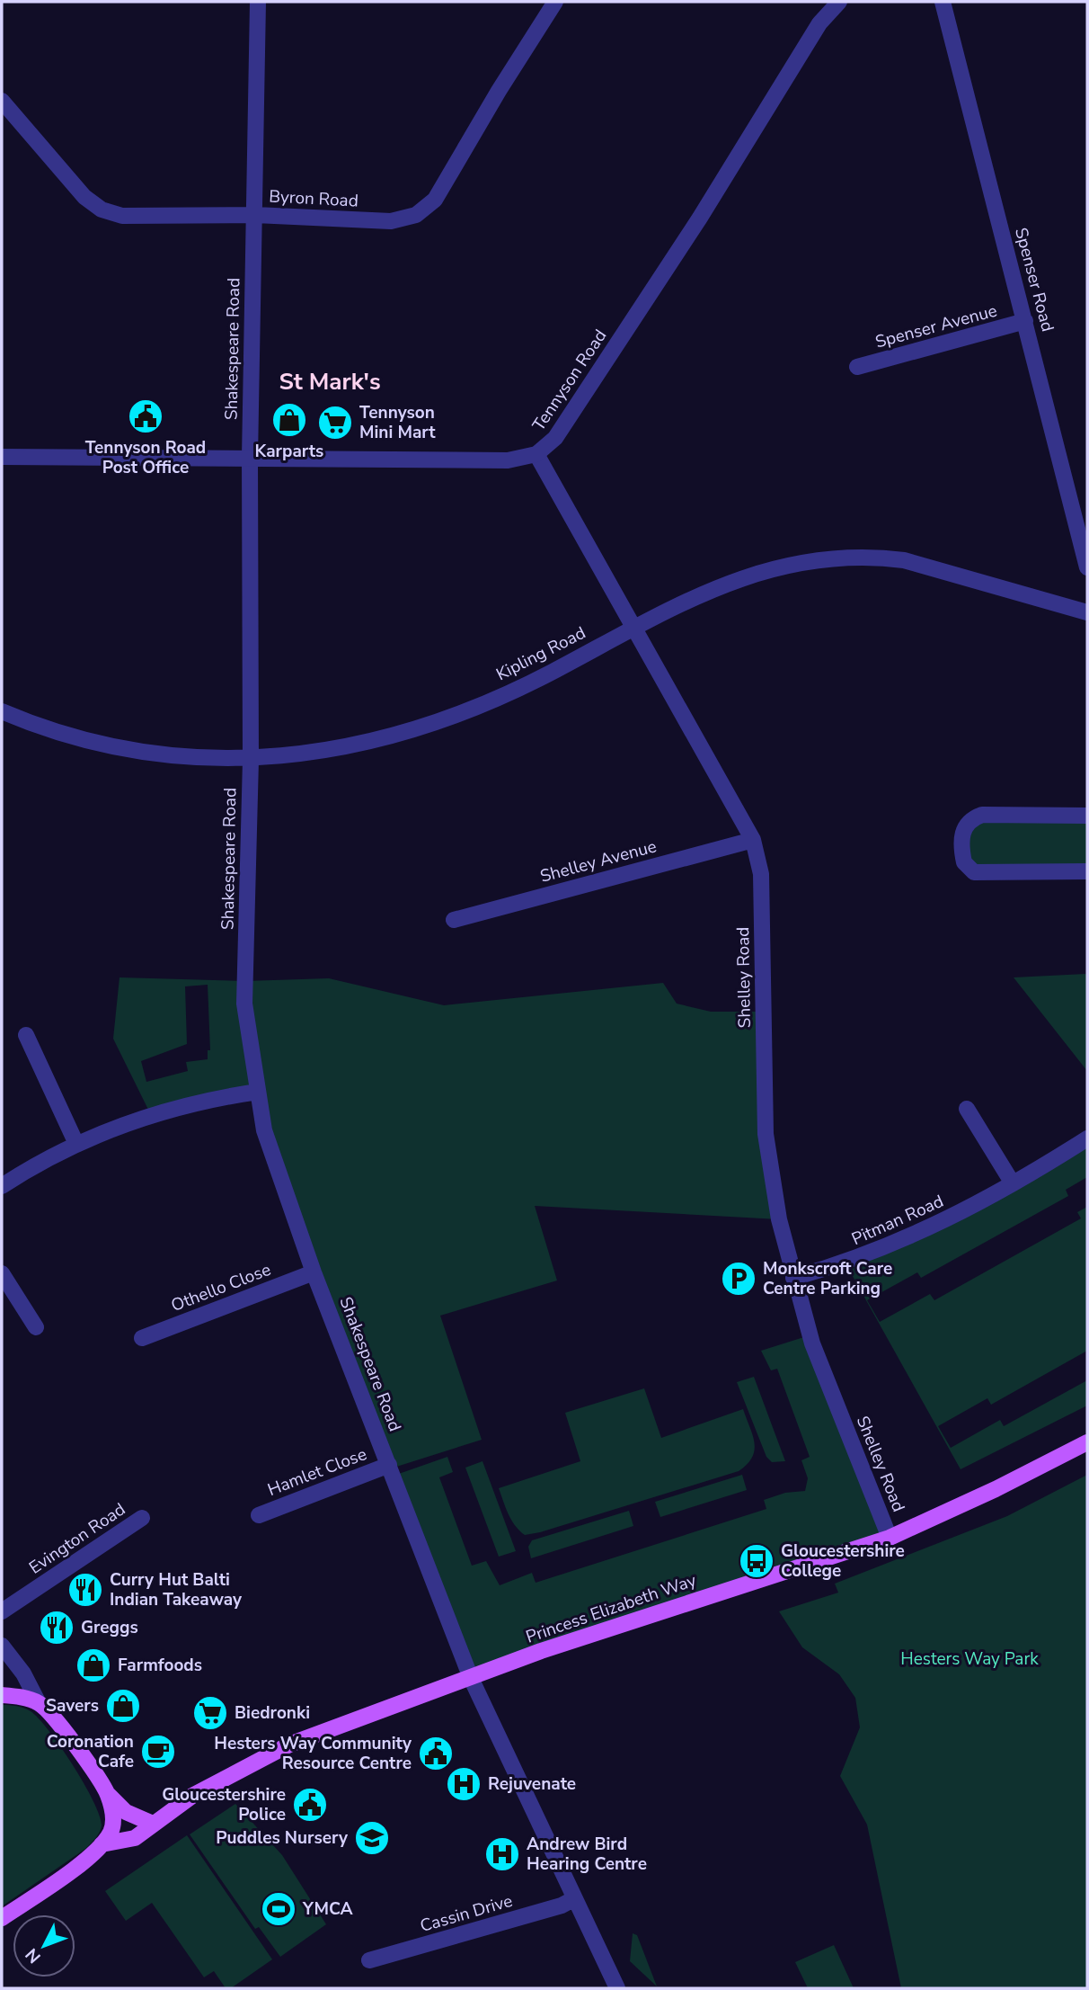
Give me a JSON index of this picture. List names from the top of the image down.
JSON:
{
  "streets": {
    "main road": ["Princess Elizabeth Way"],
    "street": [
      "Byron Road",
      "Spenser Road",
      "Spenser Avenue",
      "Shakespeare Road",
      "Tennyson Road",
      "Kipling Road",
      "Shelley Avenue",
      "Shelley Road",
      "Pitman Road",
      "Othello Close",
      "Hamlet Close",
      "Evington Road",
      "Cassin Drive"
    ]
  },
  "crossings": [
    ["Byron Road", "Shakespeare Road"],
    ["Spenser Road", "Spenser Avenue"],
    ["Shakespeare Road", "Tennyson Road"],
    ["Shakespeare Road", "Kipling Road"],
    ["Shakespeare Road", "Othello Close"],
    ["Shakespeare Road", "Hamlet Close"],
    ["Shakespeare Road", "Princess Elizabeth Way"],
    ["Shakespeare Road", "Cassin Drive"],
    ["Tennyson Road", "Shelley Road"],
    ["Kipling Road", "Shelley Road"],
    ["Shelley Avenue", "Shelley Road"],
    ["Shelley Road", "Pitman Road"],
    ["Shelley Road", "Princess Elizabeth Way"]
  ],
  "districts": ["St Mark's"],
  "parks": ["Hesters Way Park"],
  "places": {
    "public building": ["Tennyson Road Post Office", "Hesters Way Community Resource Centre", "Gloucestershire Police"],
    "shop": ["Karparts", "Farmfoods", "Savers"],
    "supermarket": ["Tennyson Mini Mart", "Biedronki"],
    "parking": ["Monkscroft Care Centre Parking"],
    "bus stop": ["Gloucestershire College"],
    "restaurant": ["Curry Hut Balti Indian Takeaway", "Greggs"],
    "cafe": ["Coronation Cafe"],
    "hospital": ["Rejuvenate", "Andrew Bird Hearing Centre"],
    "school or university": ["Puddles Nursery"],
    "sports": ["YMCA"]
  },
  "north": "bottom left"
}
